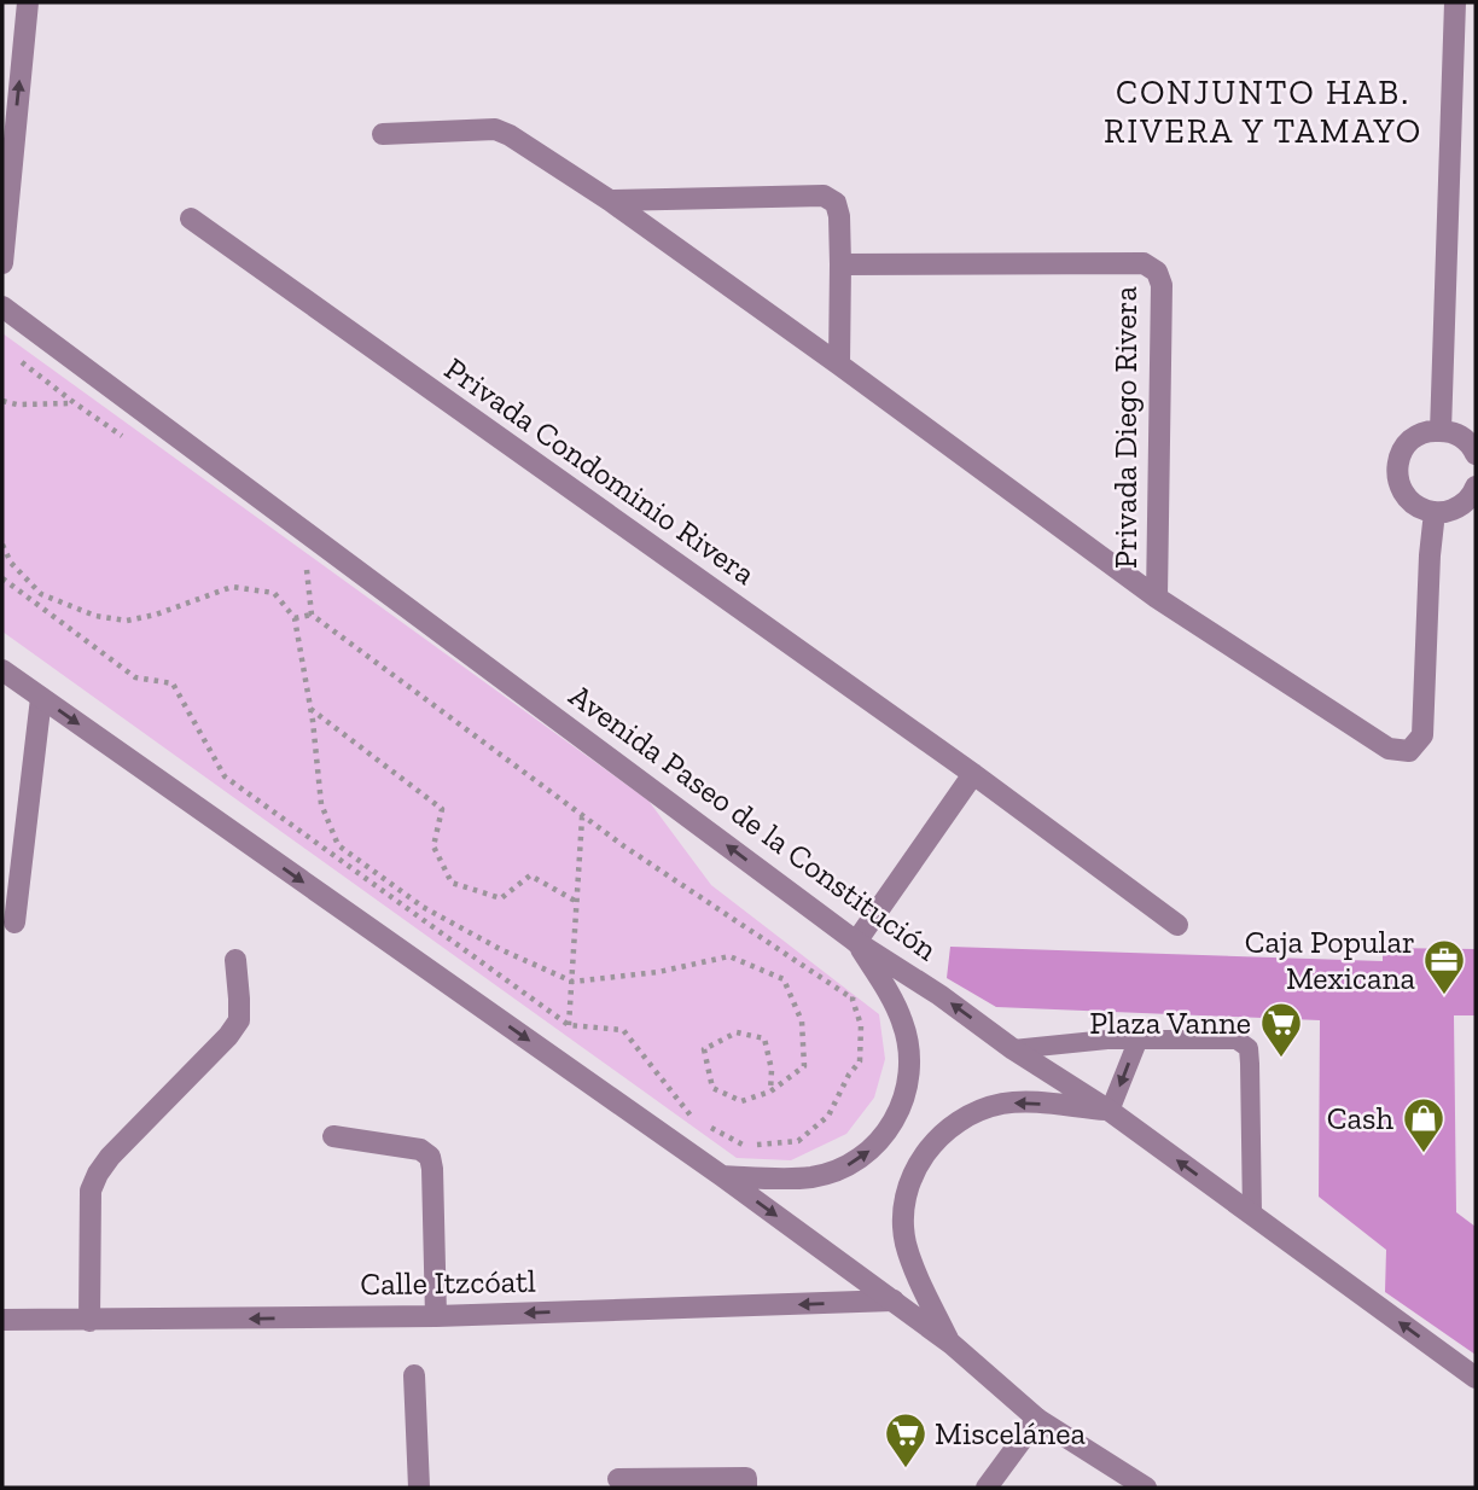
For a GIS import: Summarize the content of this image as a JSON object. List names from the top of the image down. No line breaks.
{"streets":{"street":["Privada Diego Rivera","Privada Condominio Rivera","Avenida Paseo de la Constitución","Calle Itzcóatl"]},"one_way":["Avenida Paseo de la Constitución","Calle Itzcóatl"],"districts":["CONJUNTO HAB. RIVERA Y TAMAYO"],"places":{"office":["Caja Popular Mexicana"],"supermarket":["Plaza Vanne","Miscelánea"],"shop":["Cash"]}}
